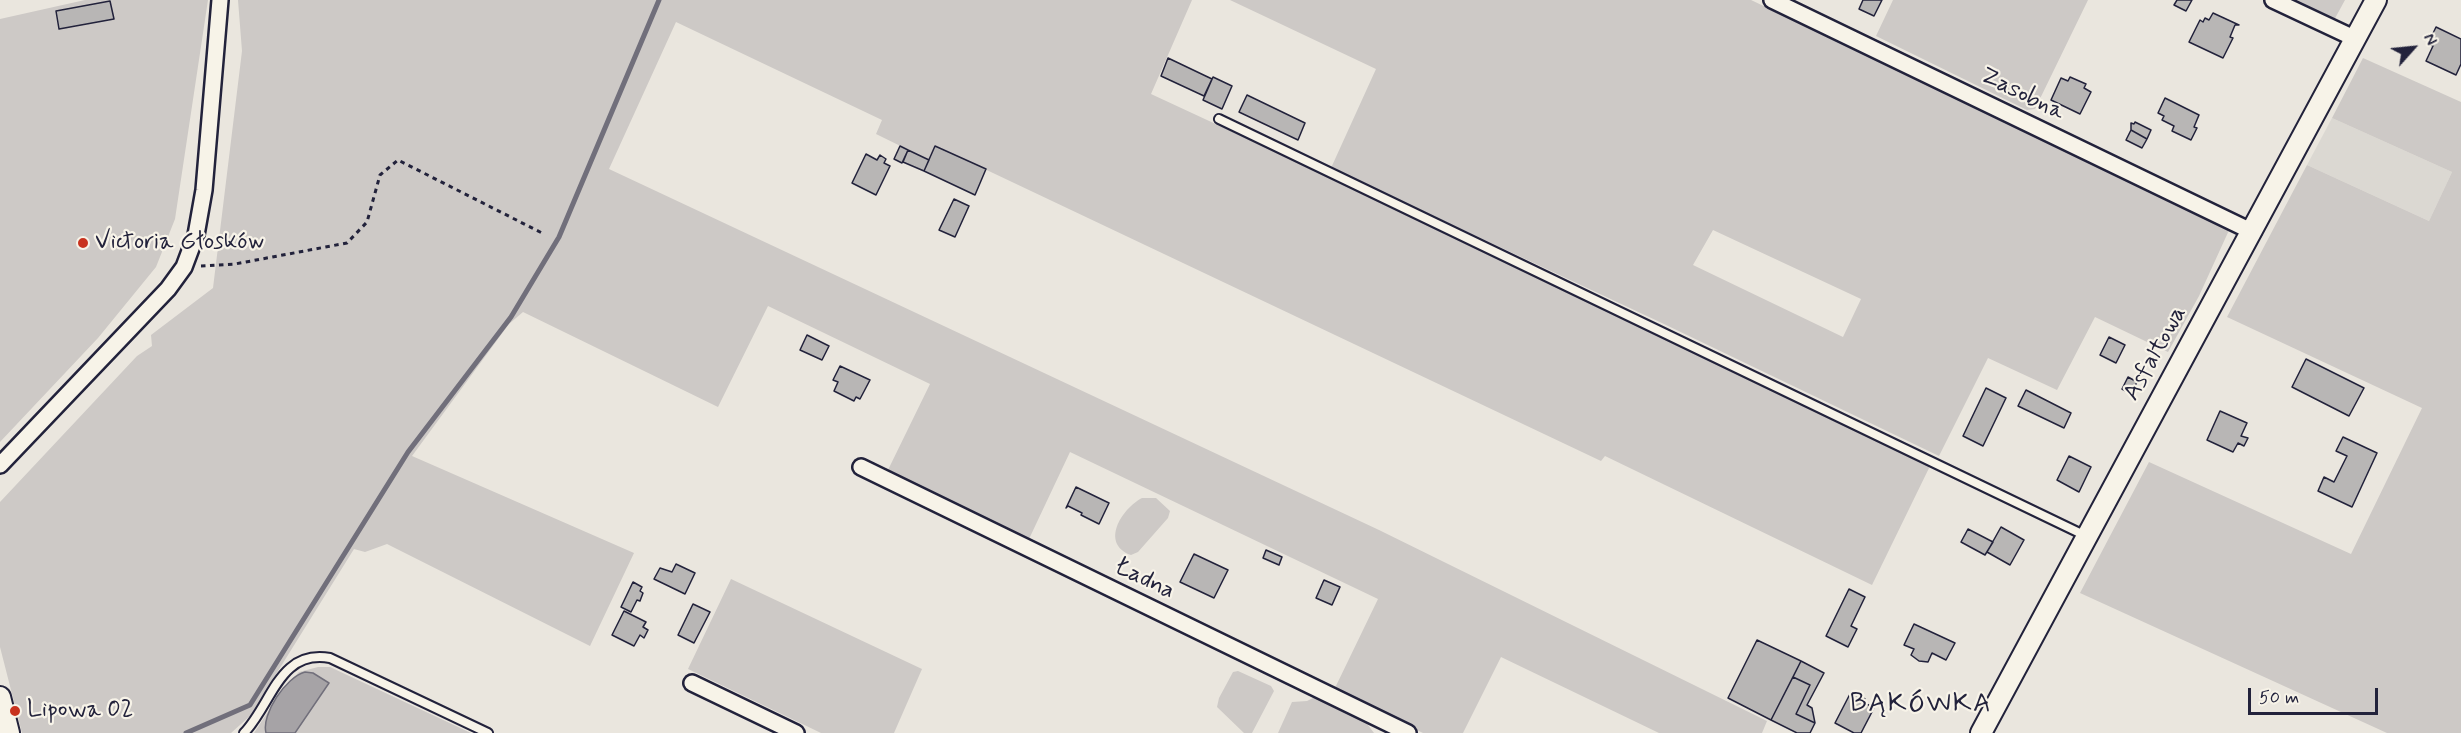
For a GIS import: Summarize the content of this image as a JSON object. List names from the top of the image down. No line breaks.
{"streets":{"street":["Zasobna","Asfaltowa","Ładna"]},"crossings":[["Zasobna","Asfaltowa"]],"districts":["BĄKÓWKA"],"places":["Victoria Głosków","Lipowa 02"],"scale_bar":"50 m","north":"top right"}
